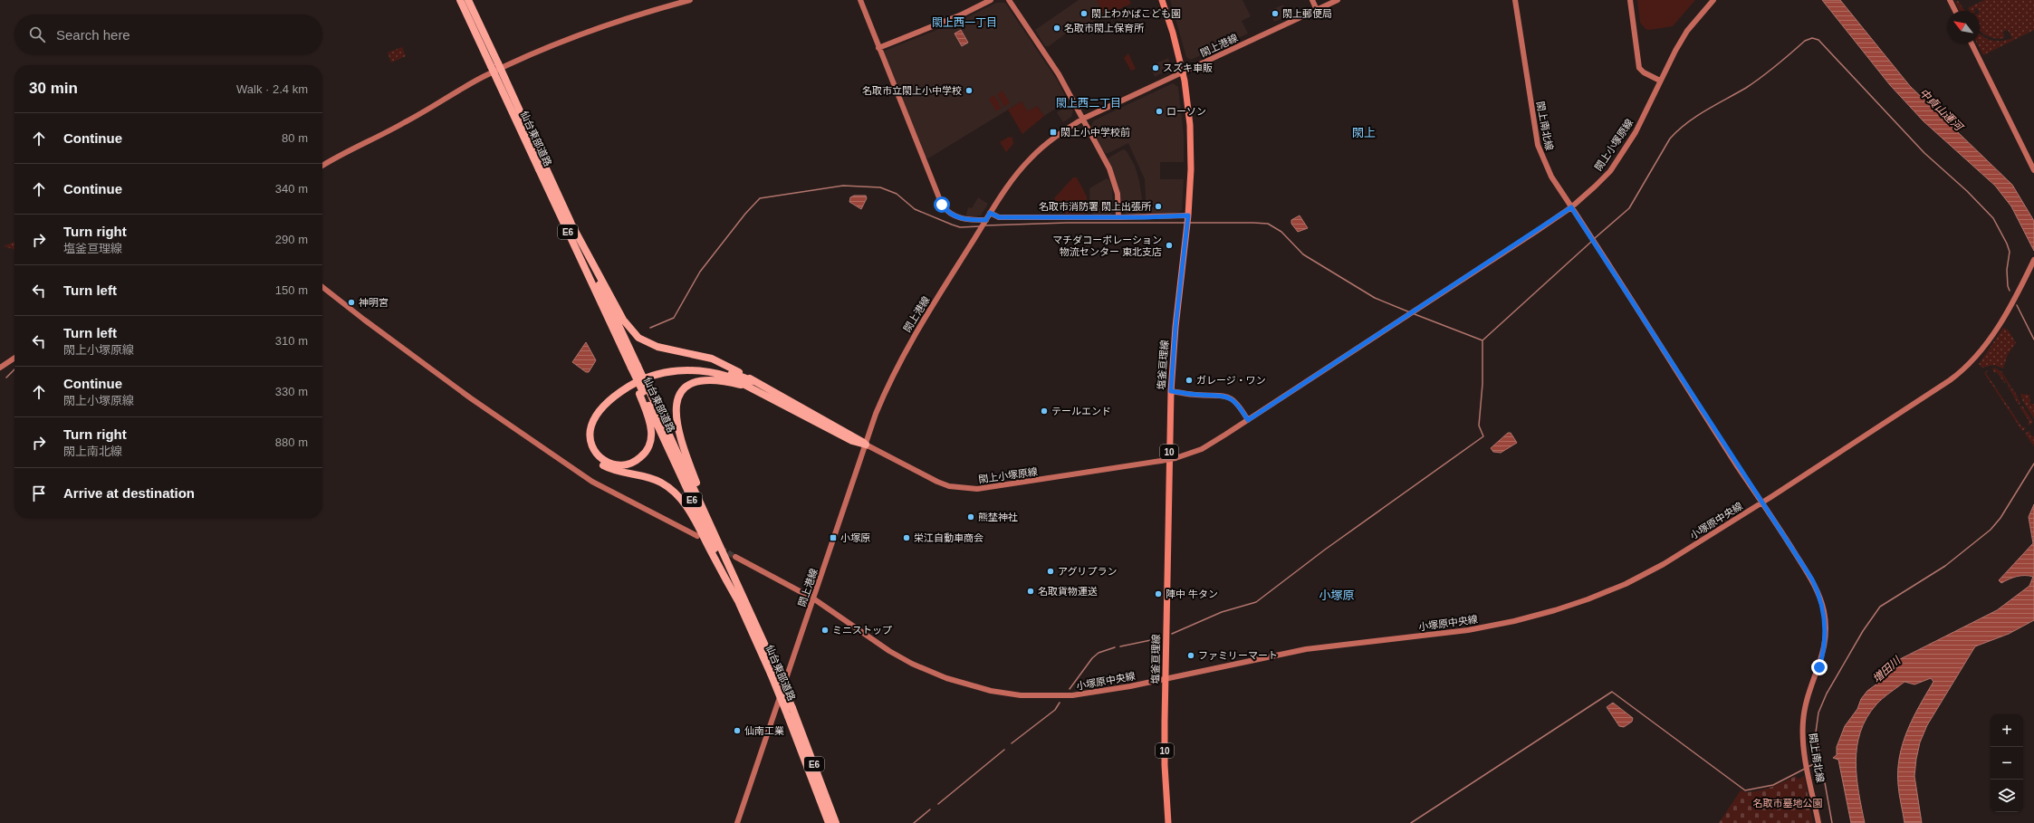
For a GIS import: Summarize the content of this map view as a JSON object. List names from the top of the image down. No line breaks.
{"streets":{"highway":["仙台東部道路","E6"],"main road":["塩釜亘理線","10"],"street":["閖上港線","閖上南北線","閖上小塚原線","小塚原中央線"]},"crossings":[["閖上港線","閖上小塚原線"],["閖上港線","塩釜亘理線"],["閖上港線","小塚原中央線"],["閖上南北線","閖上小塚原線"],["閖上南北線","小塚原中央線"],["塩釜亘理線","小塚原中央線"]],"districts":["閖上西一丁目","閖上西二丁目","閖上","小塚原"],"water":["中貞山運河","増田川"],"parks":["名取市墓地公園"],"places":{"other":["閖上わかばこども園","閖上郵便局","名取市閖上保育所","スズキ車販","名取市立閖上小中学校","ローソン","名取市消防署 閖上出張所","マチダコーポレーション 物流センター 東北支店","神明宮","ガレージ・ワン","テールエンド","熊埜神社","栄江自動車商会","アグリプラン","名取貨物運送","陣中 牛タン","ミニストップ","ファミリーマート","仙南工業"],"transit":["閖上小中学校前","小塚原"]},"north":"top left","page":{"search":"Search here","heading":["30 min","Walk · 2.4 km"],"list":[["Continue","80 m"],["Continue","340 m"],["Turn right","塩釜亘理線","290 m"],["Turn left","150 m"],["Turn left","閖上小塚原線","310 m"],["Continue","閖上小塚原線","330 m"],["Turn right","閖上南北線","880 m"],"Arrive at destination"],"map_buttons":["+","−"]}}
